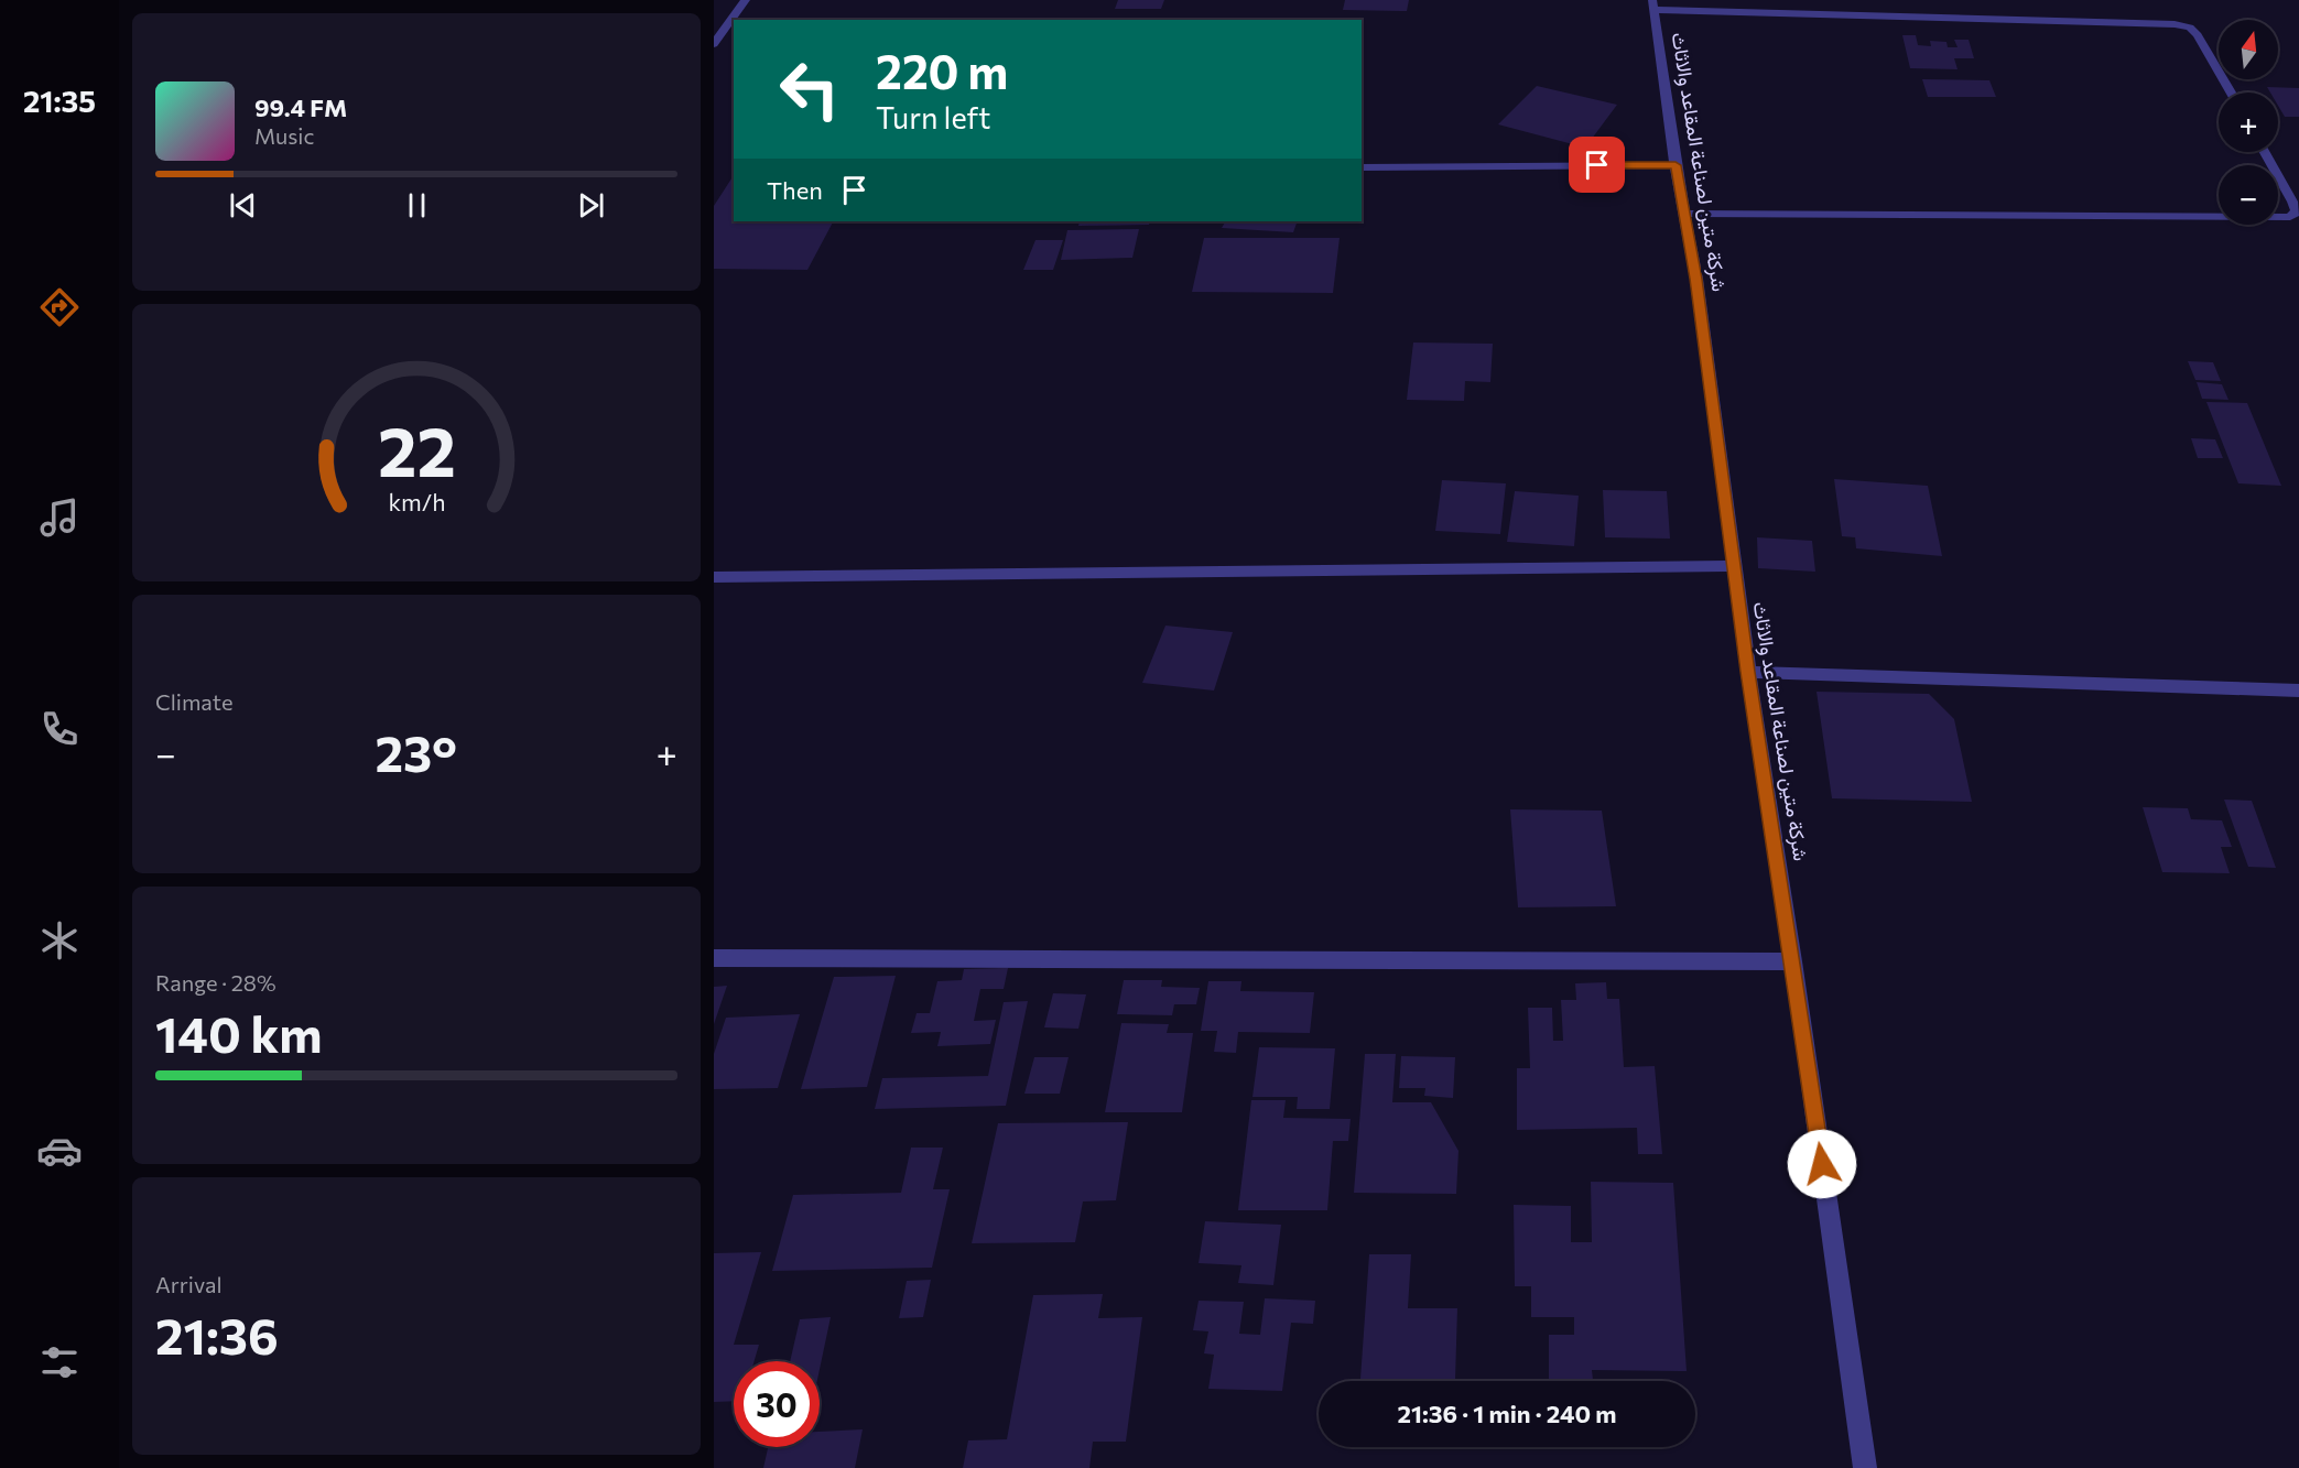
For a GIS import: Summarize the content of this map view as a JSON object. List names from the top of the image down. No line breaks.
{"streets":{"street":["شركة متين لصناعة المقاعد والاثاث"]},"north":"top","page":{"tabs":"21:35","map_buttons":["+","−"],"turn":["220 m","Turn left"],"song":["99.4 FM","Music"],"then":"Then","tile":["Climate",["Range · 28%","140 km"],["Arrival","21:36"]],"heat":["−","23°","+"],"limit":"30","trip":"21:36 · 1 min · 240 m","gauge":["22","km/h"]}}
